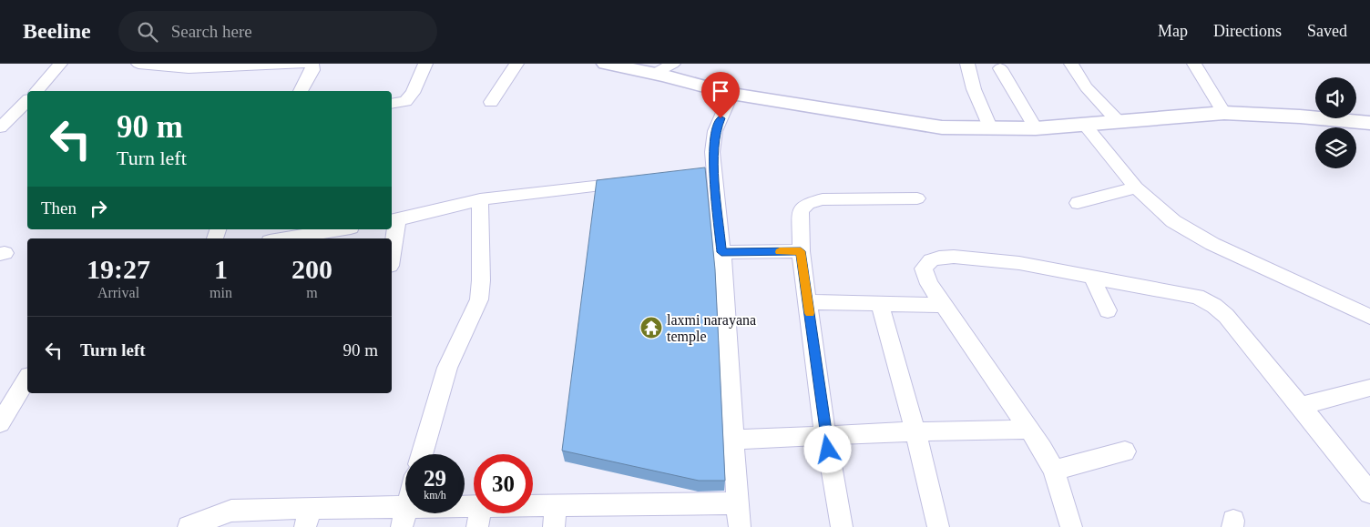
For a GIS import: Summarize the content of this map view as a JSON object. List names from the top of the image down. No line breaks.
{"places":{"temple":["laxmi narayana temple"]},"page":{"header":"Beeline","search":"Search here","nav":["Map","Directions","Saved"],"turn":["90 m","Turn left"],"then":"Then","eta":["19:27","Arrival","1","min","200","m"],"list":[{"name":"Turn left","value":"90 m"}],"speed":"29 km/h","limit":"30"}}
